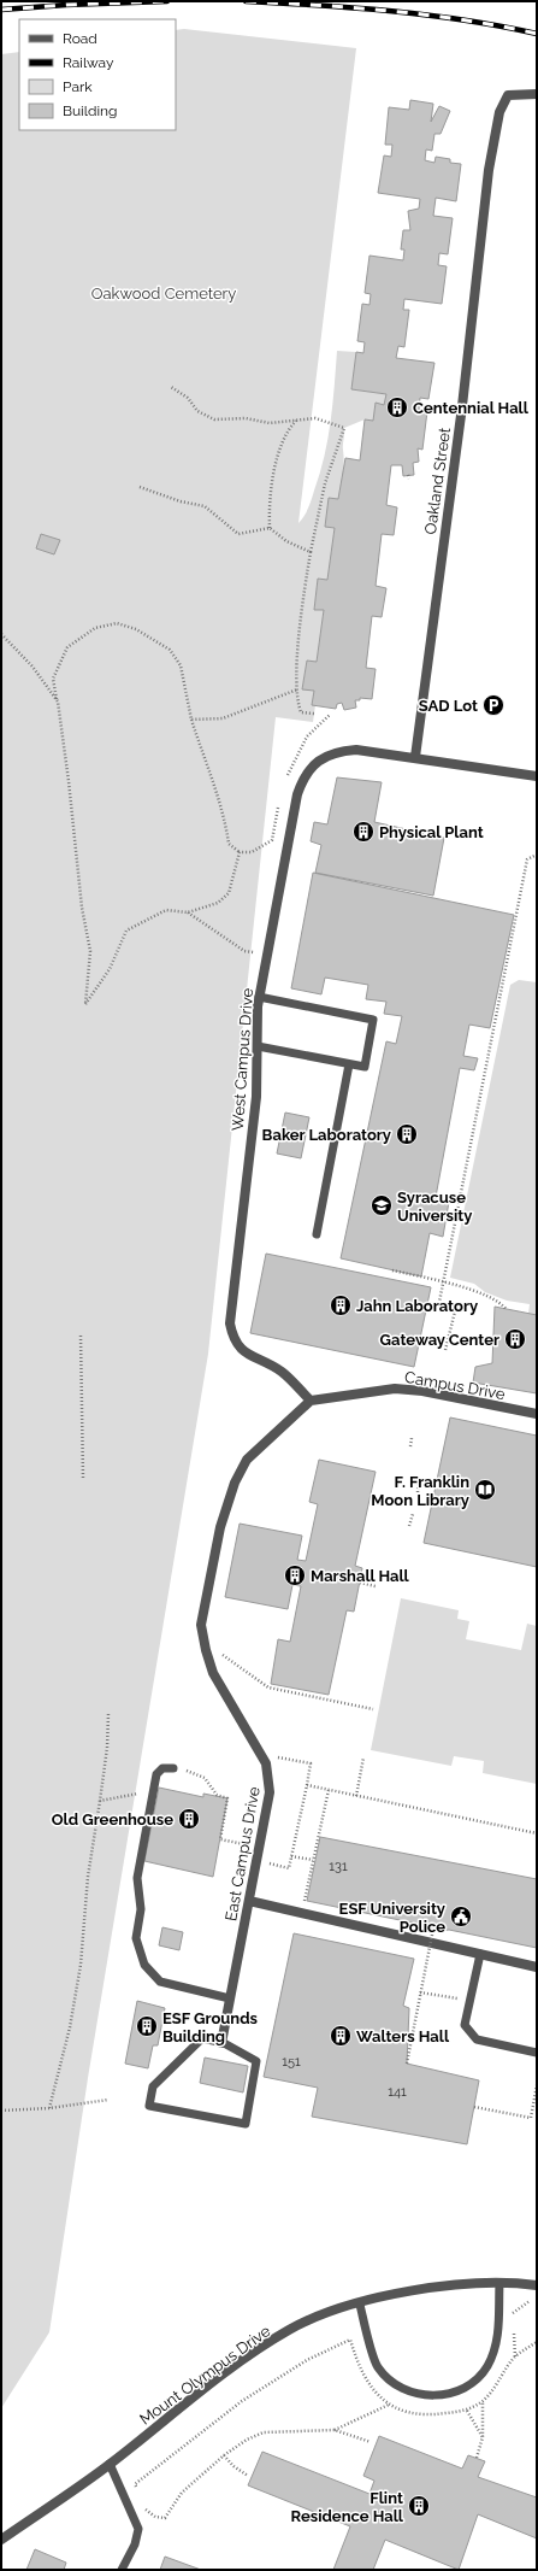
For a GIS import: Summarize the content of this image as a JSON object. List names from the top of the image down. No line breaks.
{"streets":{"street":["Oakland Street","West Campus Drive","Campus Drive","East Campus Drive","Mount Olympus Drive"]},"crossings":[["Oakland Street","West Campus Drive"],["West Campus Drive","Campus Drive"],["West Campus Drive","East Campus Drive"],["Campus Drive","East Campus Drive"]],"parks":["Oakwood Cemetery"],"places":{"building":["Centennial Hall","Physical Plant","Baker Laboratory","Jahn Laboratory","Gateway Center","Marshall Hall","Old Greenhouse","ESF Grounds Building","Walters Hall","Flint Residence Hall"],"parking":["SAD Lot"],"school or university":["Syracuse University"],"library":["F. Franklin Moon Library"],"public building":["ESF University Police"]},"house_numbers":["131","151","141"],"legend":["Road","Railway","Park","Building"]}
